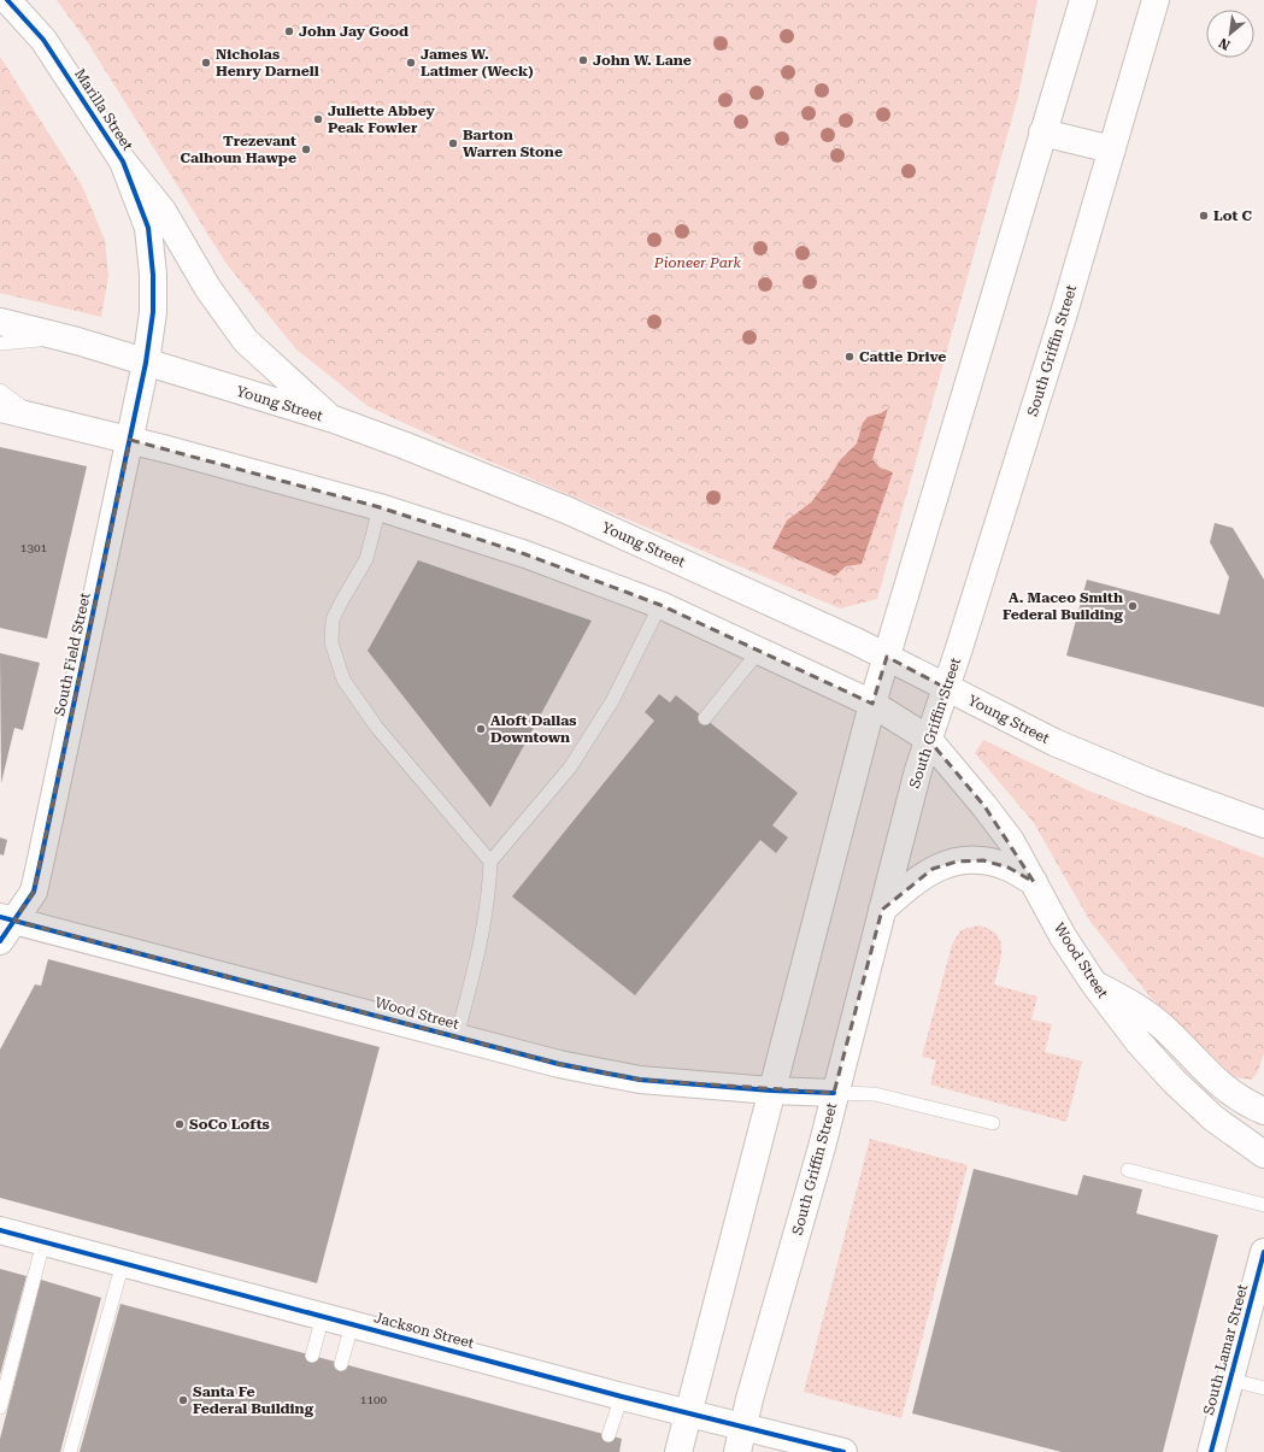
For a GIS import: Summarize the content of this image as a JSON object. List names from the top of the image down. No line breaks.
{"streets":{"main road":["Marilla Street","South Griffin Street","Young Street","South Field Street","Wood Street","Jackson Street","South Lamar Street"]},"crossings":[["Marilla Street","Young Street"],["Marilla Street","South Field Street"],["South Griffin Street","Young Street"],["South Griffin Street","Wood Street"],["South Griffin Street","Jackson Street"],["Young Street","South Field Street"],["South Field Street","Wood Street"]],"parks":["Pioneer Park"],"places":["John Jay Good","John W. Lane","Nicholas Henry Darnell","James W. Latimer (Weck)","Juliette Abbey Peak Fowler","Barton Warren Stone","Trezevant Calhoun Hawpe","Lot C","Cattle Drive","A. Maceo Smith Federal Building","Aloft Dallas Downtown","SoCo Lofts","Santa Fe Federal Building"],"house_numbers":["1301","1100"],"north":"bottom left"}
